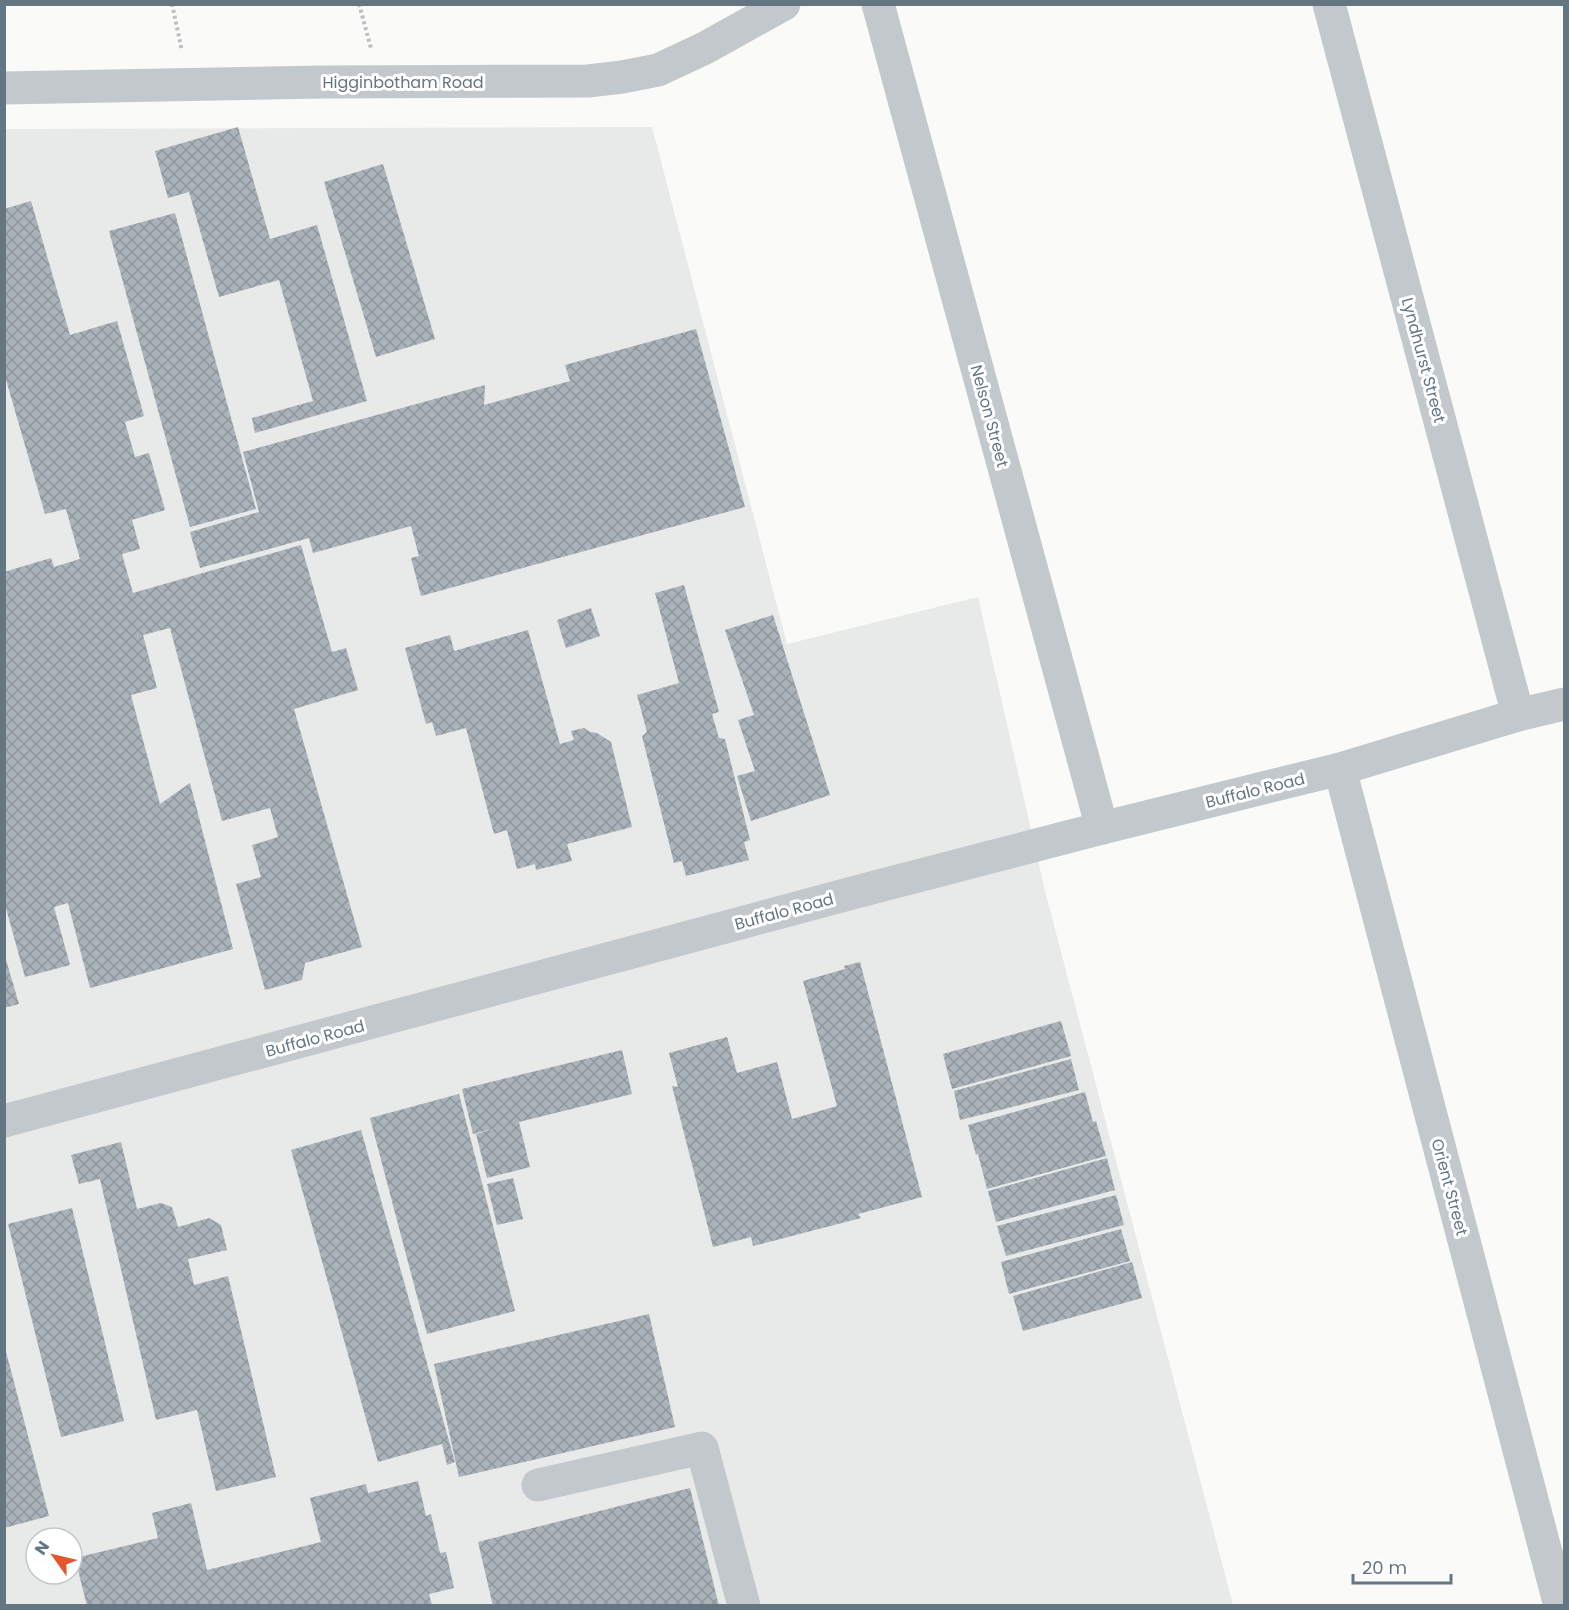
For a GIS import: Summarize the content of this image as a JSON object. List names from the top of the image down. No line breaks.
{"streets":{"street":["Higginbotham Road","Lyndhurst Street","Nelson Street","Buffalo Road","Orient Street"]},"crossings":[["Lyndhurst Street","Buffalo Road"],["Nelson Street","Buffalo Road"],["Buffalo Road","Orient Street"]],"scale_bar":"20 m","north":"top left"}
